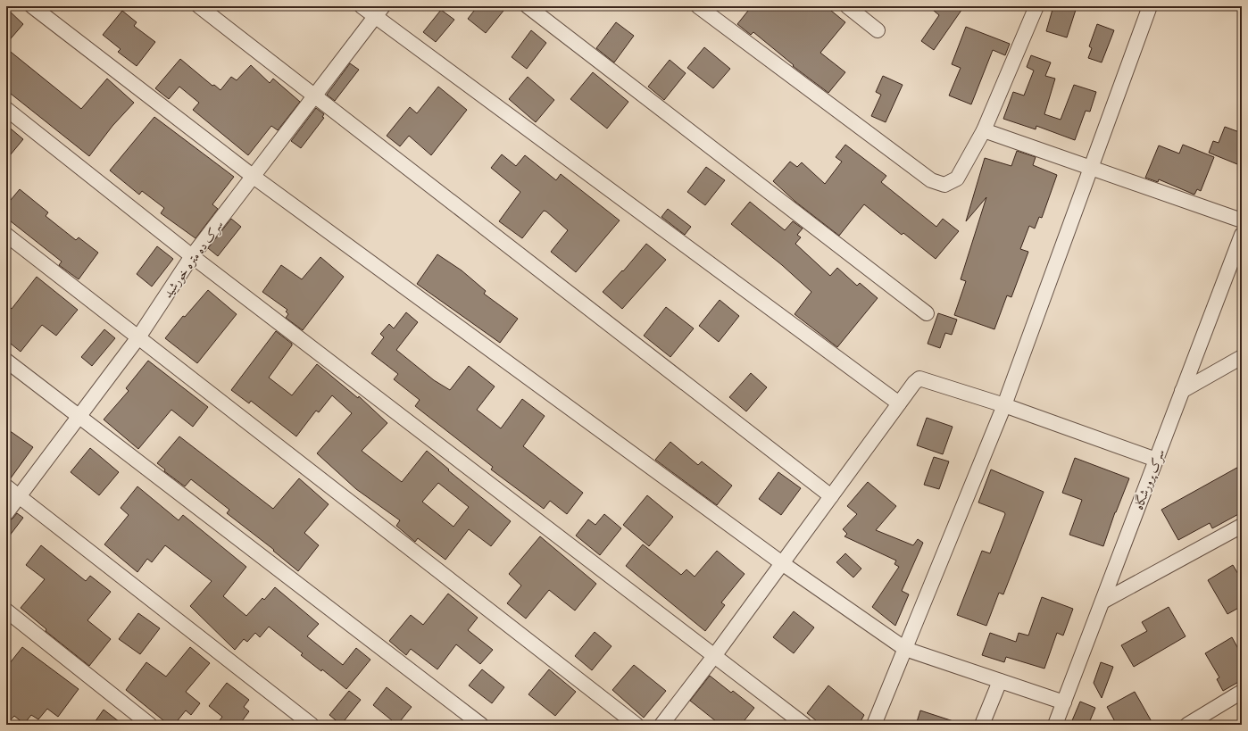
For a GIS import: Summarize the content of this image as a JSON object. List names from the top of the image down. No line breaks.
{"streets":{"street":["سرک ده متره خورشید","سرک پرورشگاه"]}}
